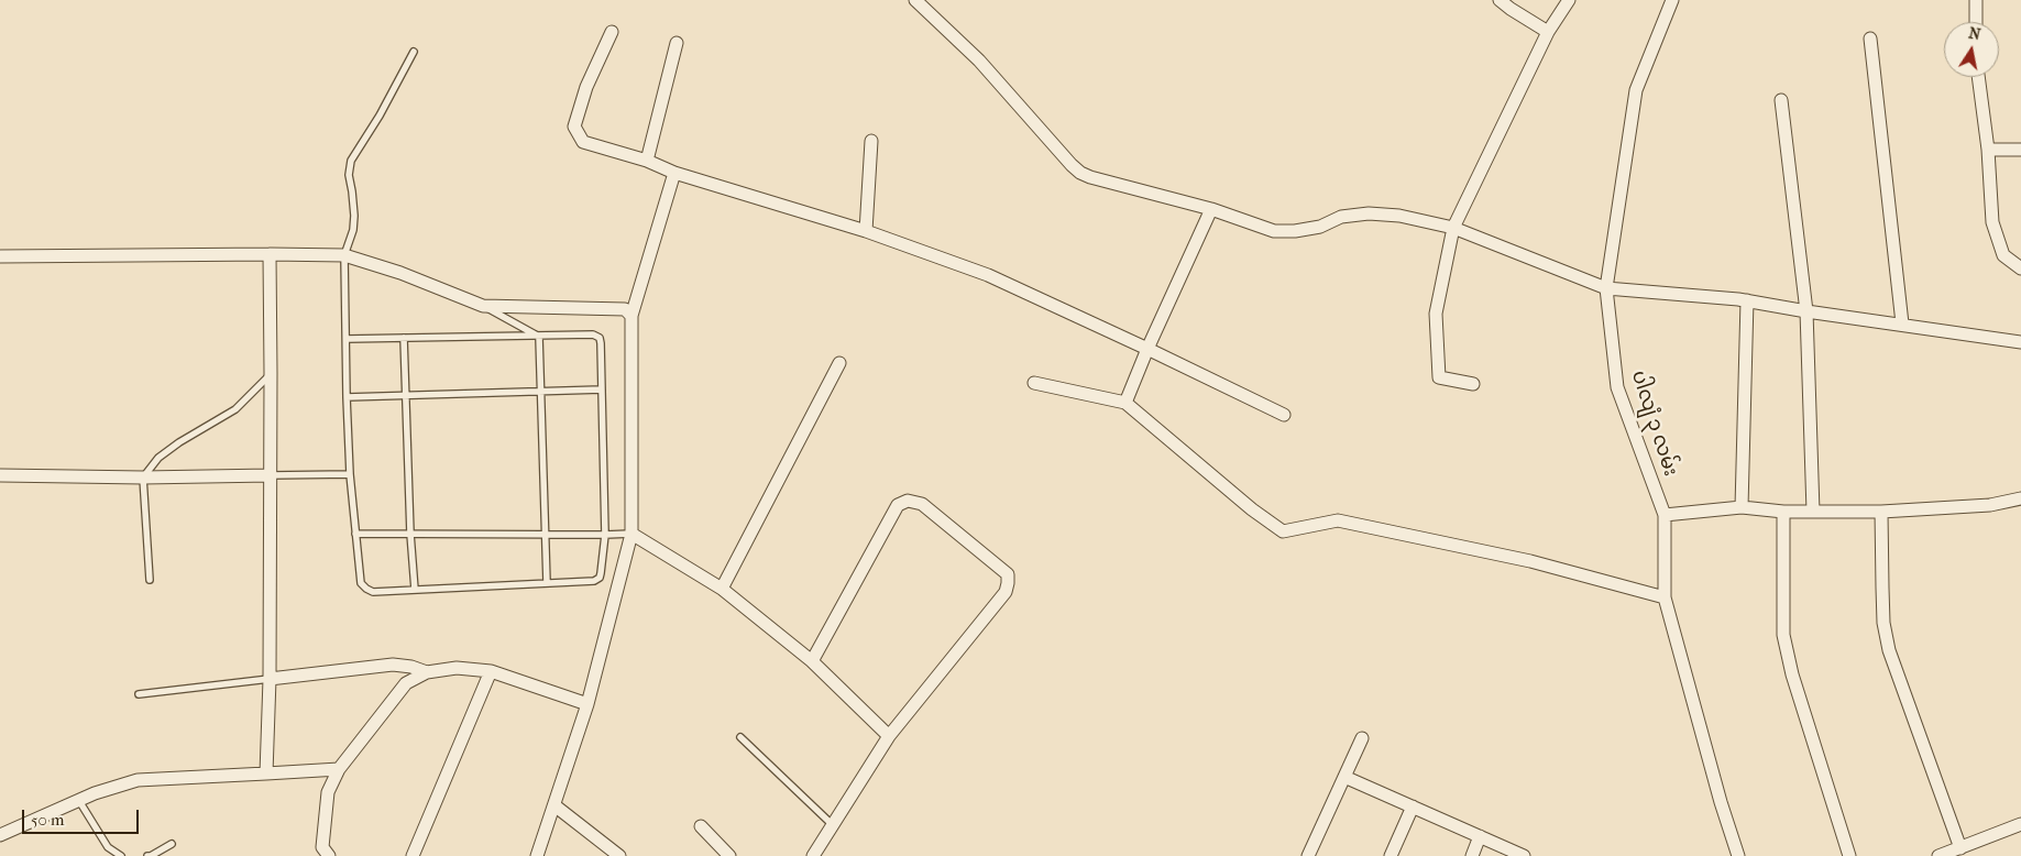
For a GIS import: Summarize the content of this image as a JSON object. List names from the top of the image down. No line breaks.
{"streets":{"street":["ပါလျံ ၃ လမ်း"]},"scale_bar":"50 m","north":"top"}
